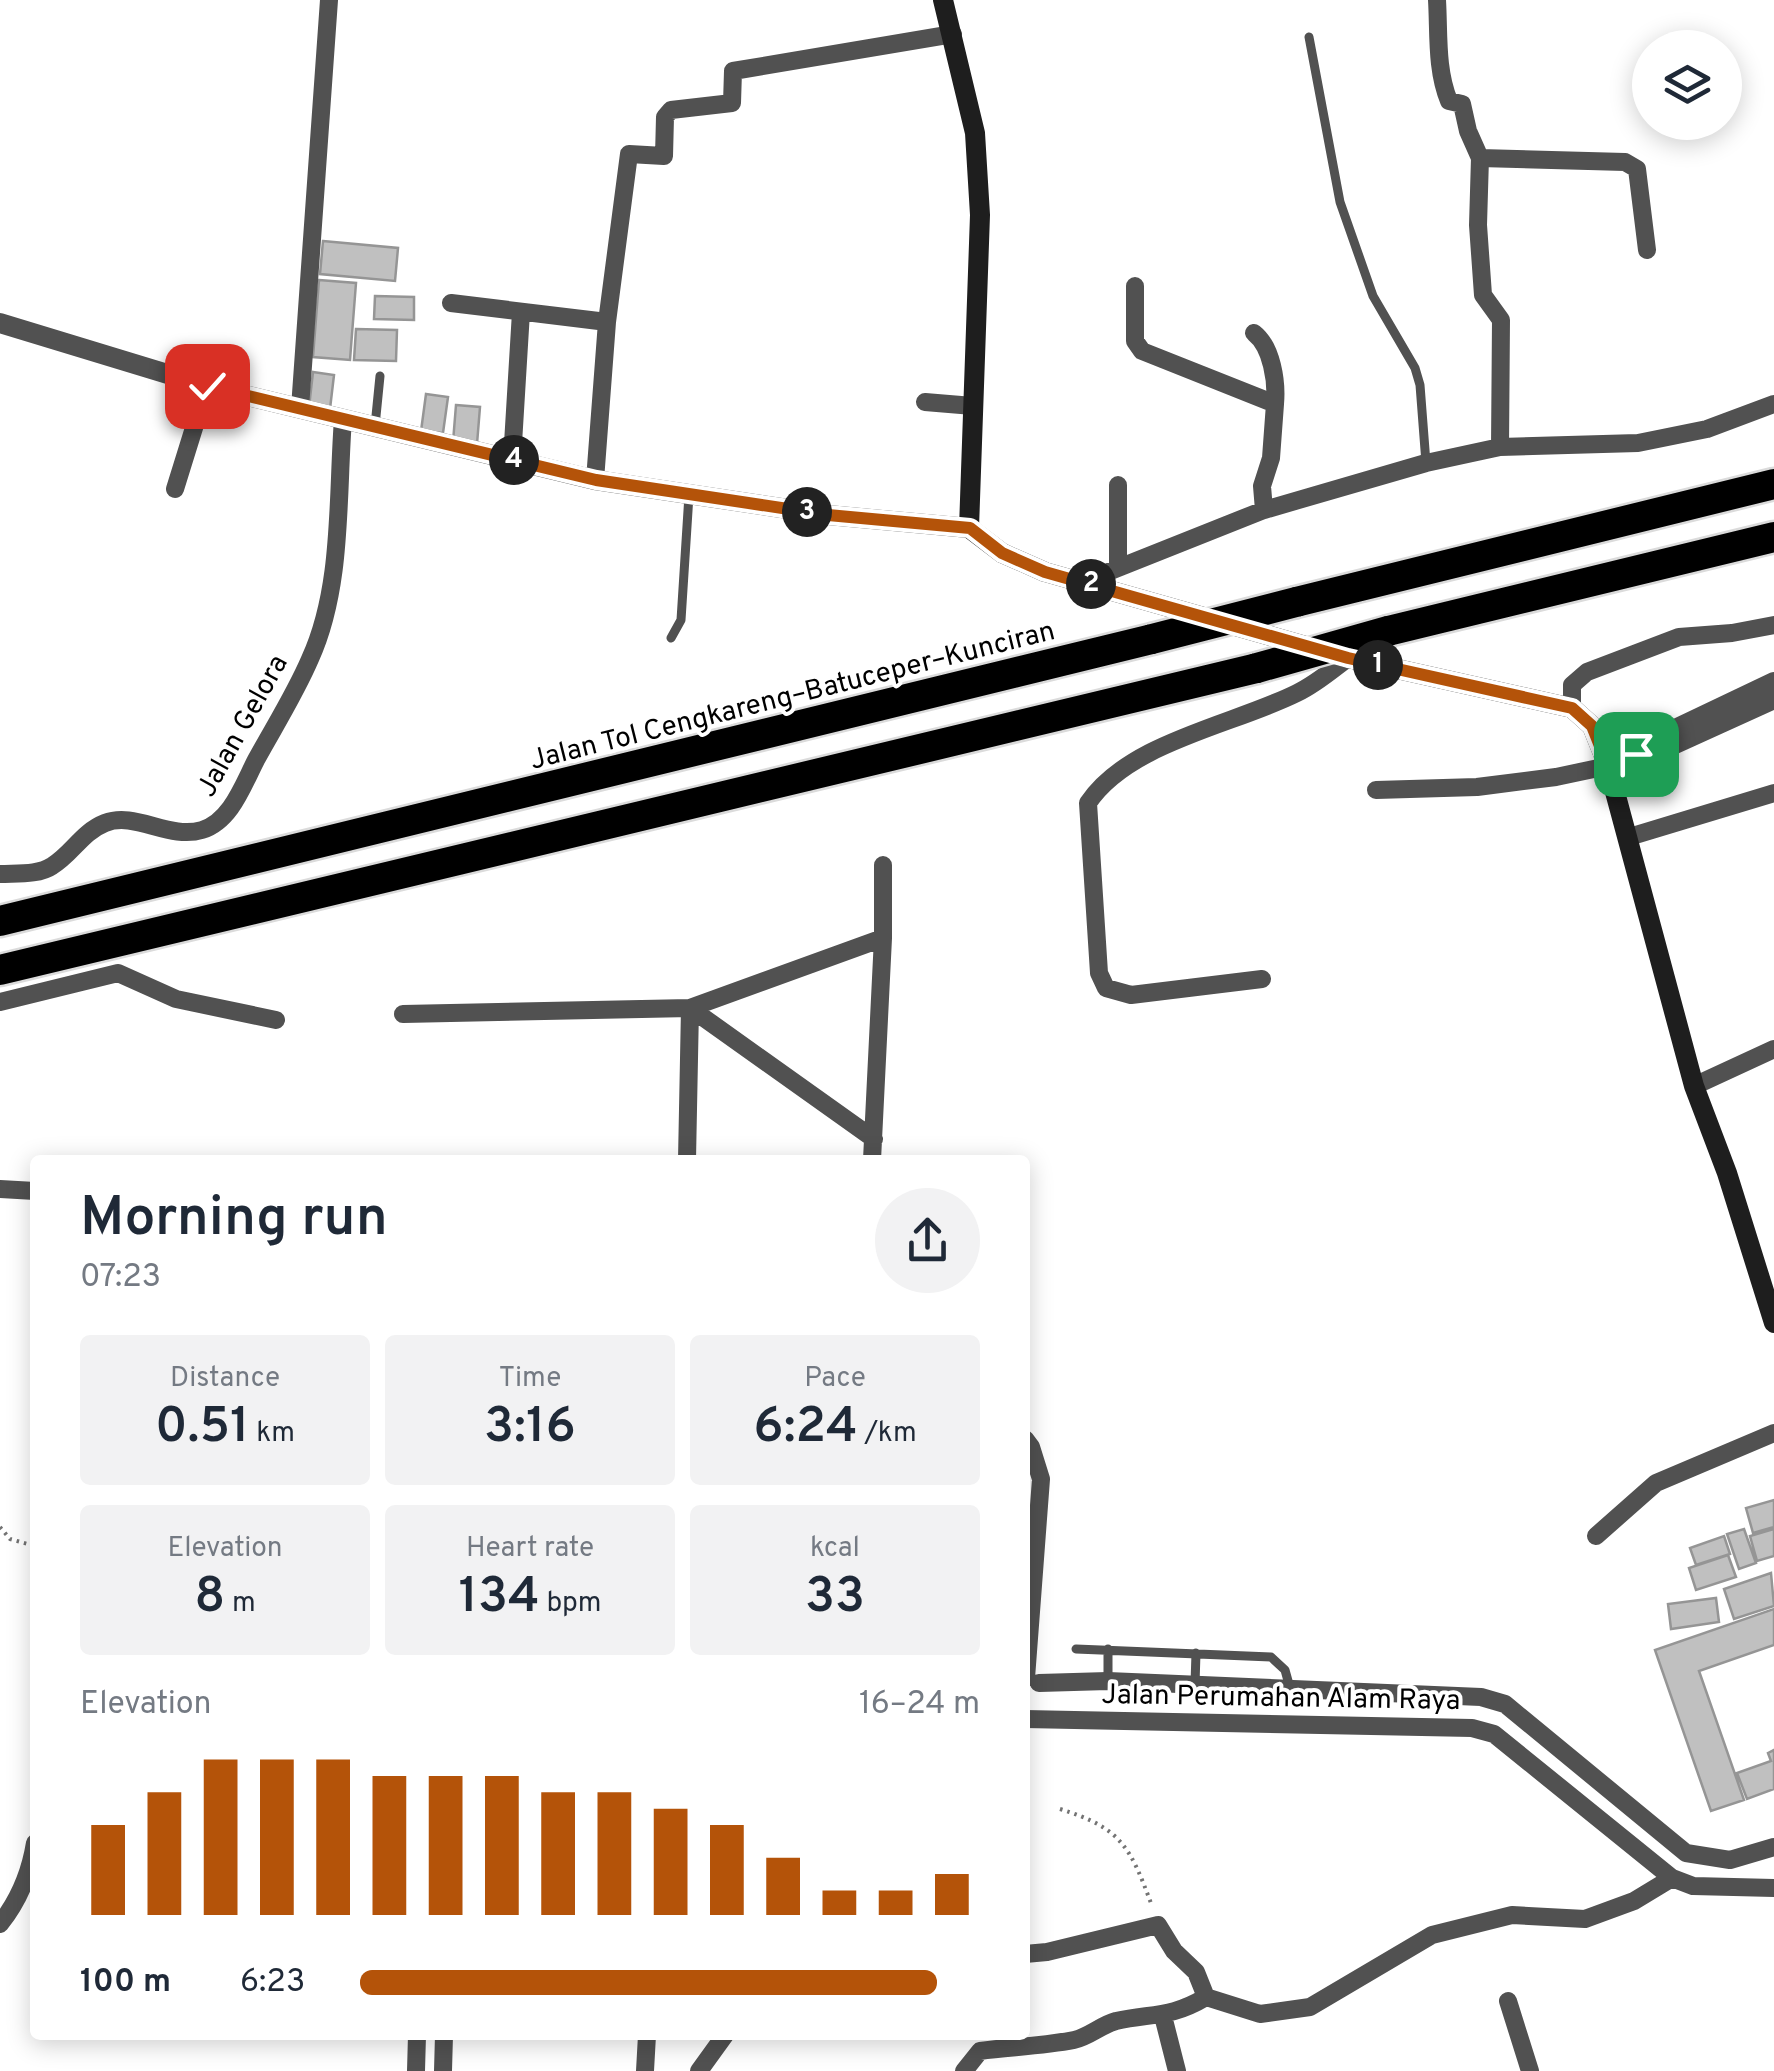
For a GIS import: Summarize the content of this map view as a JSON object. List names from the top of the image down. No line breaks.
{"streets":{"highway":["Jalan Tol Cengkareng–Batuceper–Kunciran"],"street":["Jalan Gelora","Jalan Perumahan Alam Raya"]},"page":{"pins":["4","3","2","1"],"heading":["Morning run","07:23"],"stats":[["Distance","0.51 km"],["Time","3:16"],["Pace","6:24 /km"],["Elevation","8 m"],["Heart rate","134 bpm"],["kcal","33"]],"chart":["Elevation","16–24 m"],"list":[{"name":"100 m","note":"6:23"}]}}
